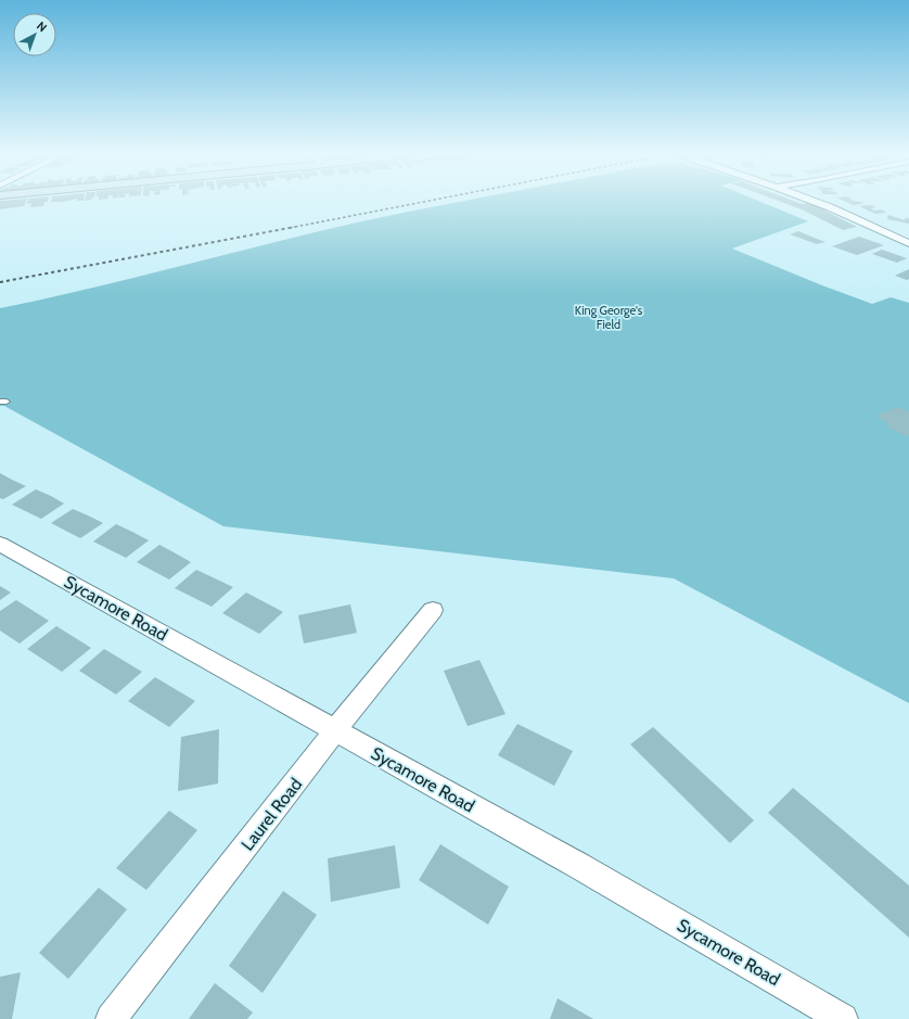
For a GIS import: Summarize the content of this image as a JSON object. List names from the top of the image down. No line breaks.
{"streets":{"street":["Sycamore Road","Laurel Road"]},"crossings":[["Sycamore Road","Laurel Road"]],"parks":["King George's Field"],"north":"top right"}
